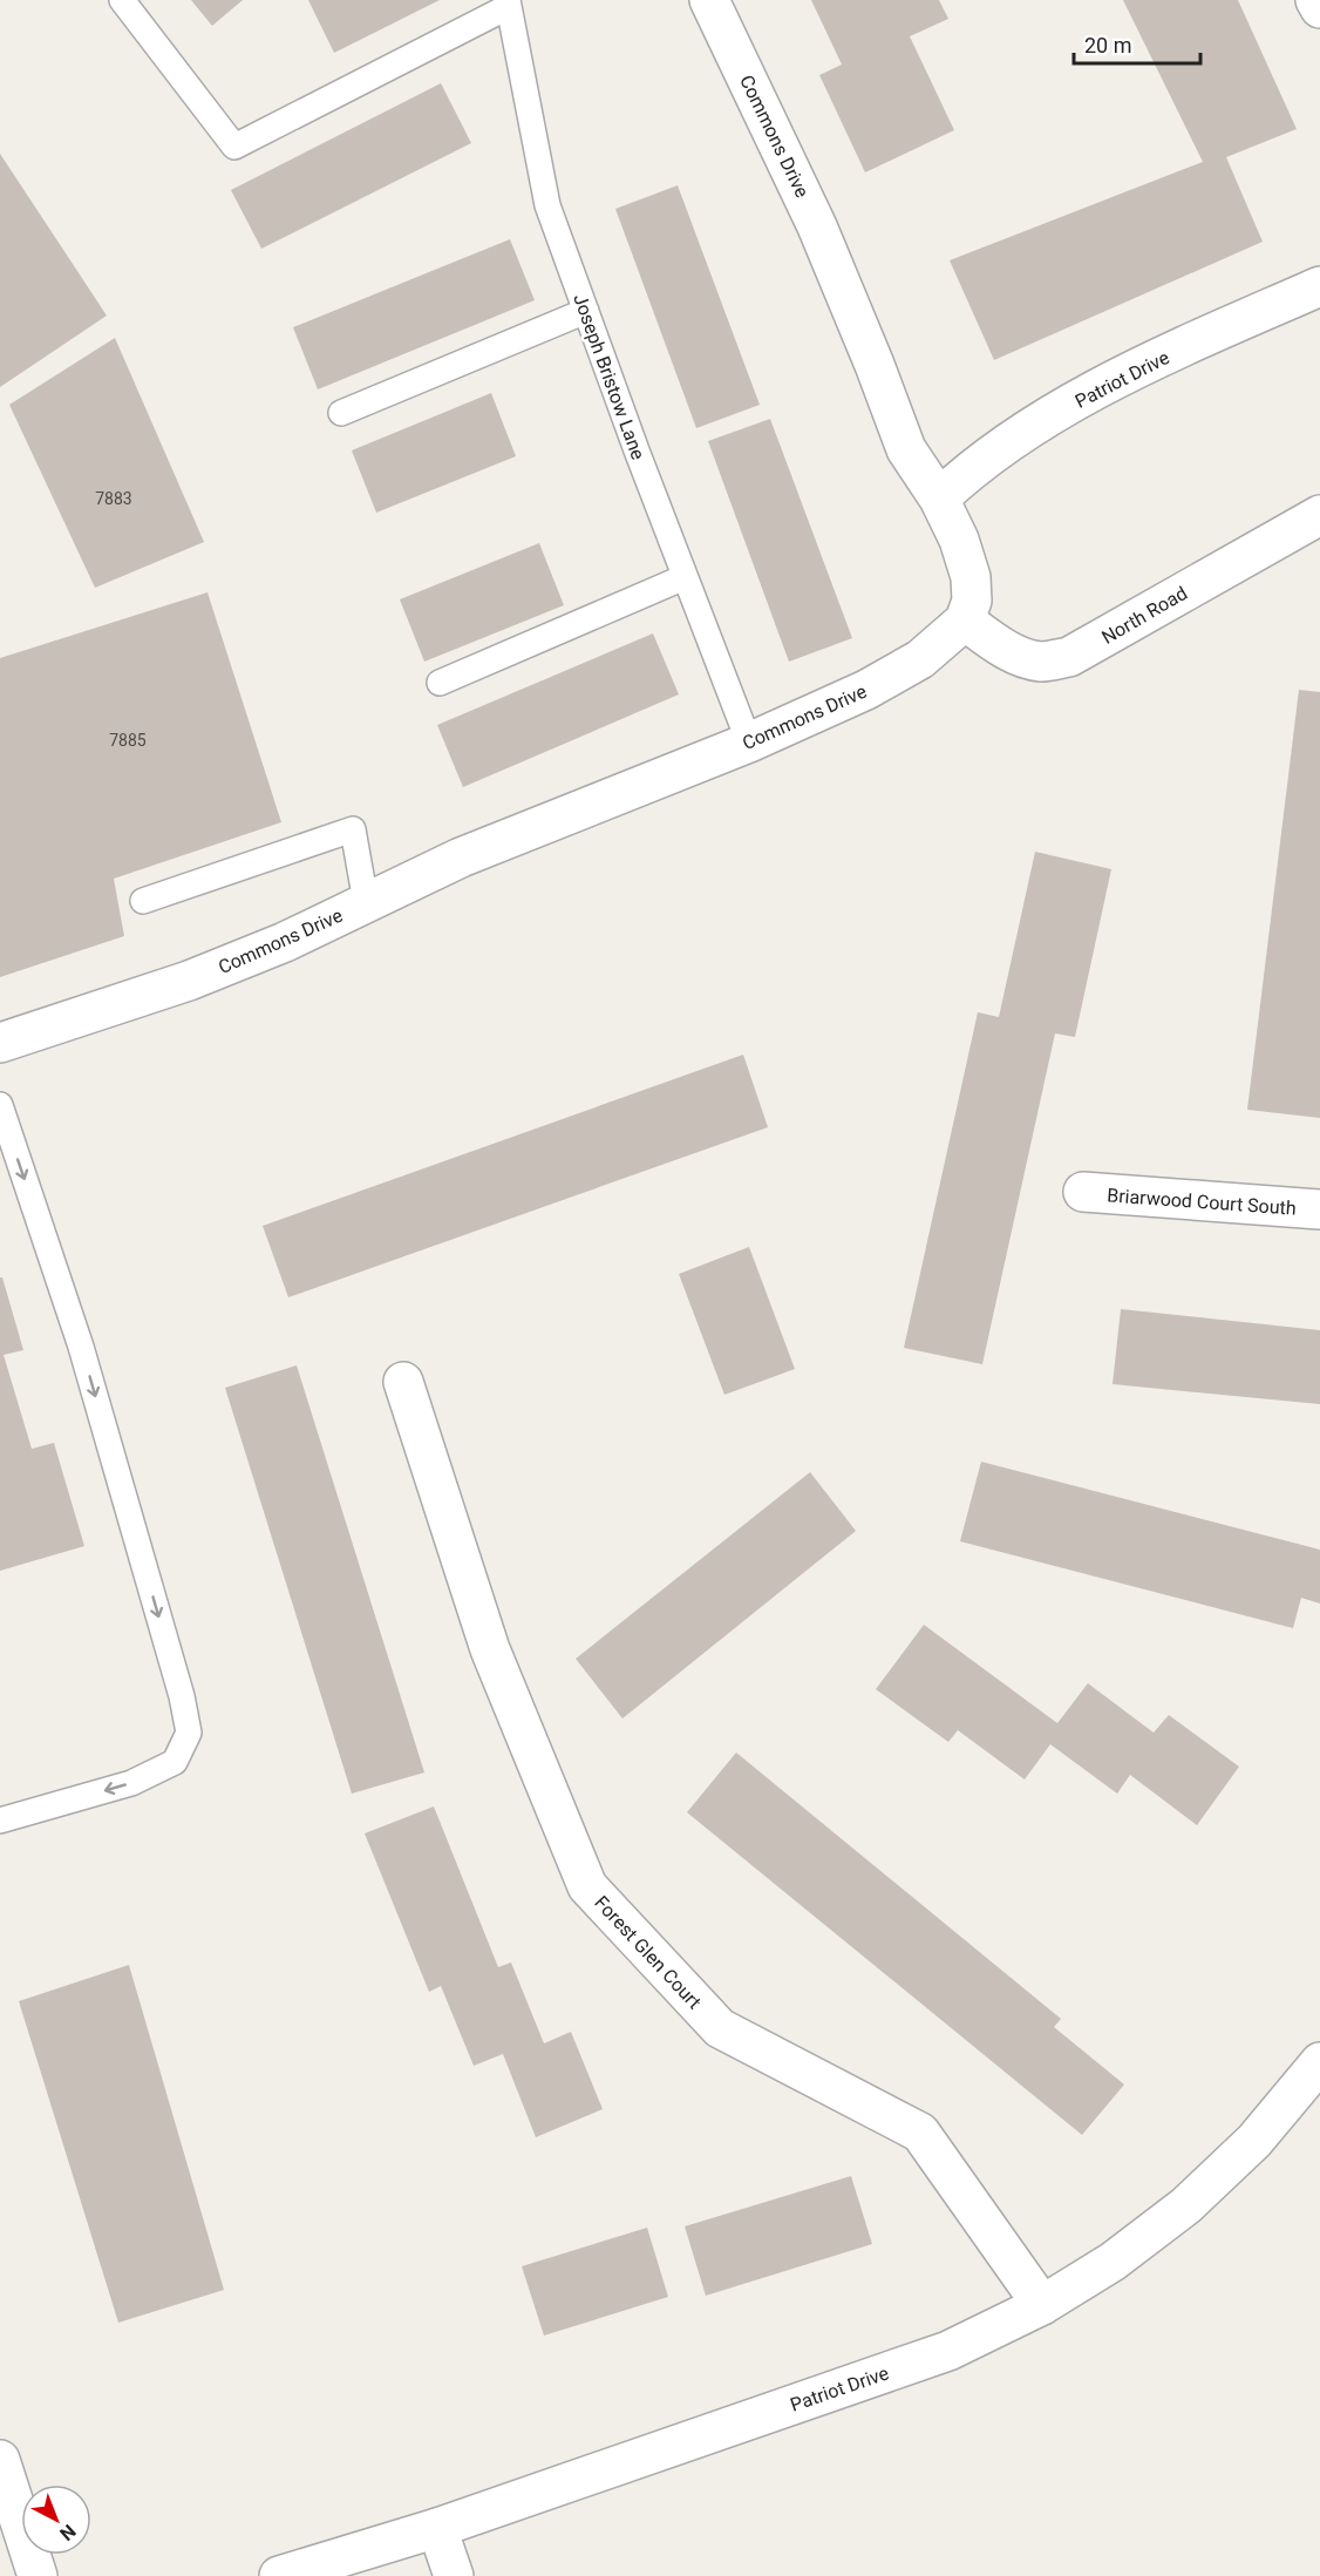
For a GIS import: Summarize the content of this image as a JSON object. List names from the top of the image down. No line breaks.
{"streets":{"street":["Commons Drive","Patriot Drive","North Road","Briarwood Court South","Forest Glen Court"],"lane":["Joseph Bristow Lane"]},"crossings":[["Commons Drive","Joseph Bristow Lane"],["Commons Drive","Patriot Drive"],["Commons Drive","North Road"],["Patriot Drive","Forest Glen Court"]],"house_numbers":["7883","7885"],"scale_bar":"20 m","north":"bottom right"}
